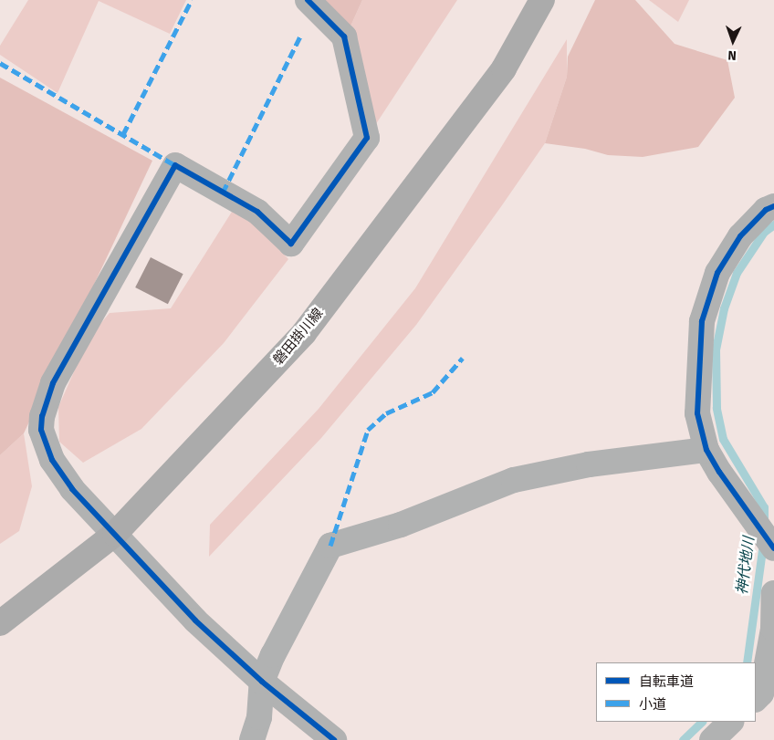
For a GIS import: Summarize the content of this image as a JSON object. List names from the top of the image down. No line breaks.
{"streets":{"main road":["磐田掛川線"]},"water":["神代地川"],"legend":["自転車道","小道"],"north":"bottom"}
